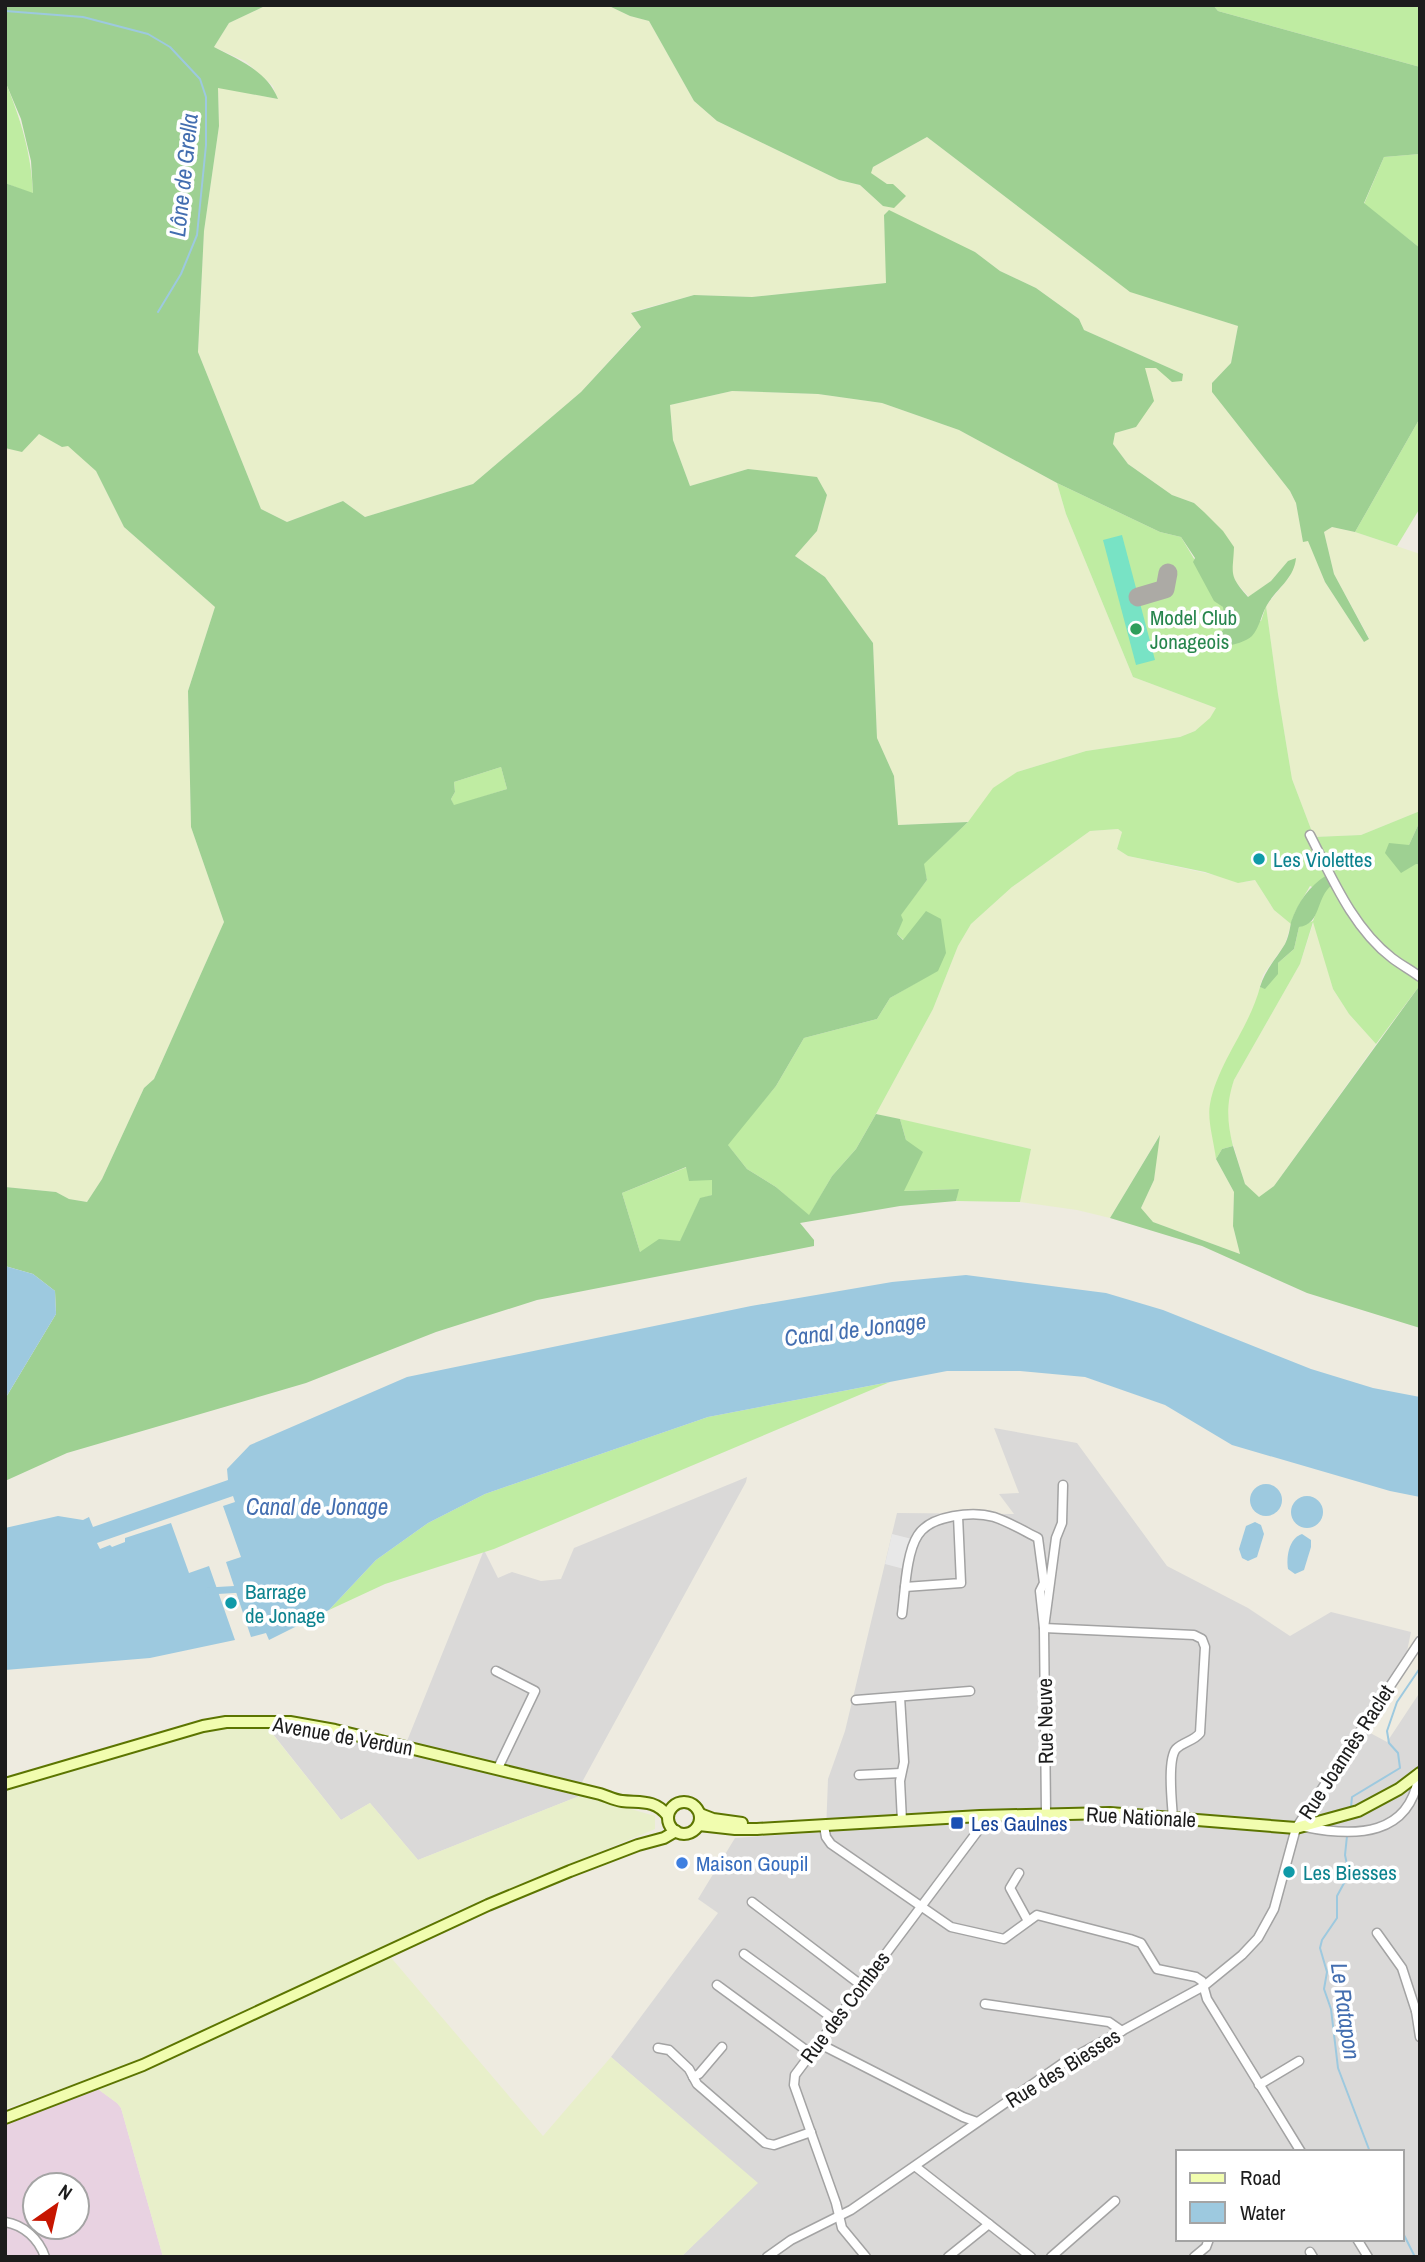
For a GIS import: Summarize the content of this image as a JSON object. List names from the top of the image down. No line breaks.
{"streets":{"main road":["Avenue de Verdun","Rue Nationale"],"street":["Rue Neuve","Rue Joannès Raclet","Rue des Combes","Rue des Biesses"]},"crossings":[["Rue Neuve","Rue Nationale"],["Avenue de Verdun","Rue Nationale"],["Rue Joannès Raclet","Rue Nationale"],["Rue Joannès Raclet","Rue des Biesses"],["Rue Nationale","Rue des Combes"],["Rue Nationale","Rue des Biesses"],["Rue des Combes","Rue des Biesses"]],"water":["Lône de Grella","Canal de Jonage","Le Ratapon"],"places":{"other":["Model Club Jonageois","Les Violettes","Barrage de Jonage","Maison Goupil","Les Biesses"],"transit":["Les Gaulnes"]},"legend":["Road","Water"],"north":"top right"}
